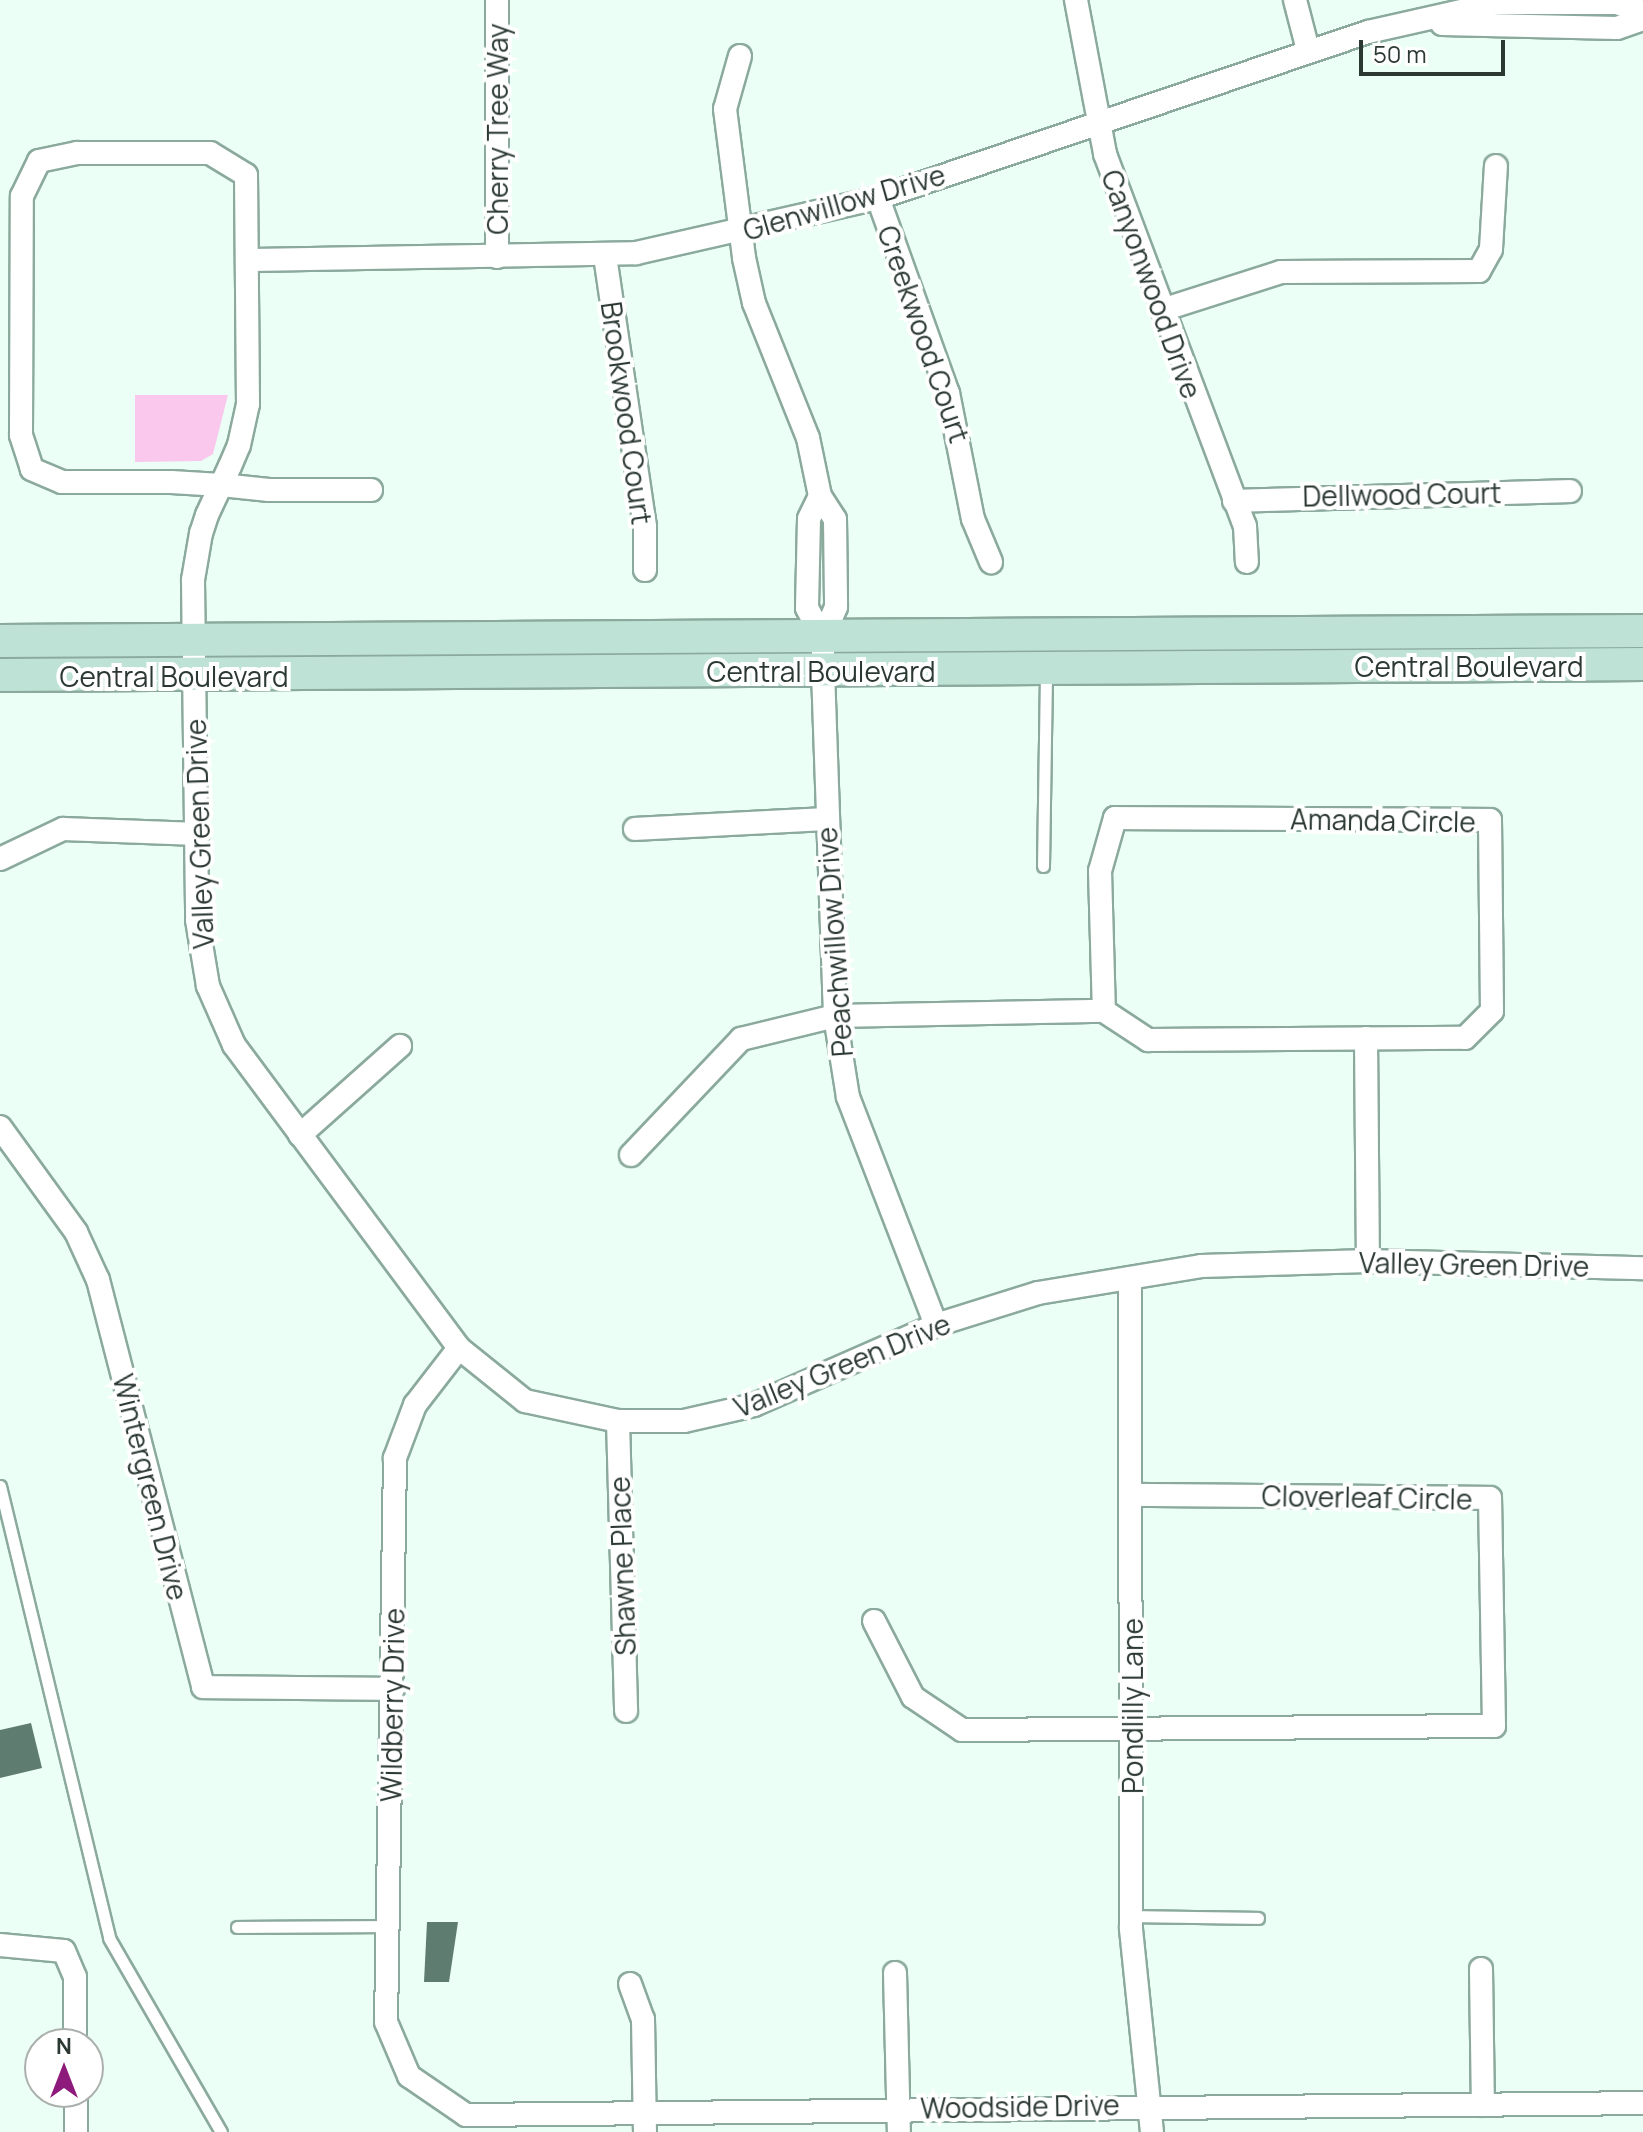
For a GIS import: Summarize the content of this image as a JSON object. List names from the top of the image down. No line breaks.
{"streets":{"street":["Cherry Tree Way","Glenwillow Drive","Canyonwood Drive","Creekwood Court","Brookwood Court","Dellwood Court","Central Boulevard","Amanda Circle","Valley Green Drive","Peachwillow Drive","Wintergreen Drive","Cloverleaf Circle","Shawne Place","Wildberry Drive","Pondlilly Lane","Woodside Drive"]},"crossings":[["Cherry Tree Way","Glenwillow Drive"],["Glenwillow Drive","Canyonwood Drive"],["Glenwillow Drive","Creekwood Court"],["Glenwillow Drive","Brookwood Court"],["Glenwillow Drive","Valley Green Drive"],["Glenwillow Drive","Peachwillow Drive"],["Canyonwood Drive","Dellwood Court"],["Central Boulevard","Valley Green Drive"],["Central Boulevard","Peachwillow Drive"],["Valley Green Drive","Peachwillow Drive"],["Valley Green Drive","Shawne Place"],["Valley Green Drive","Wildberry Drive"],["Valley Green Drive","Pondlilly Lane"],["Wintergreen Drive","Wildberry Drive"],["Cloverleaf Circle","Pondlilly Lane"],["Wildberry Drive","Woodside Drive"],["Pondlilly Lane","Woodside Drive"]],"scale_bar":"50 m","north":"top"}
